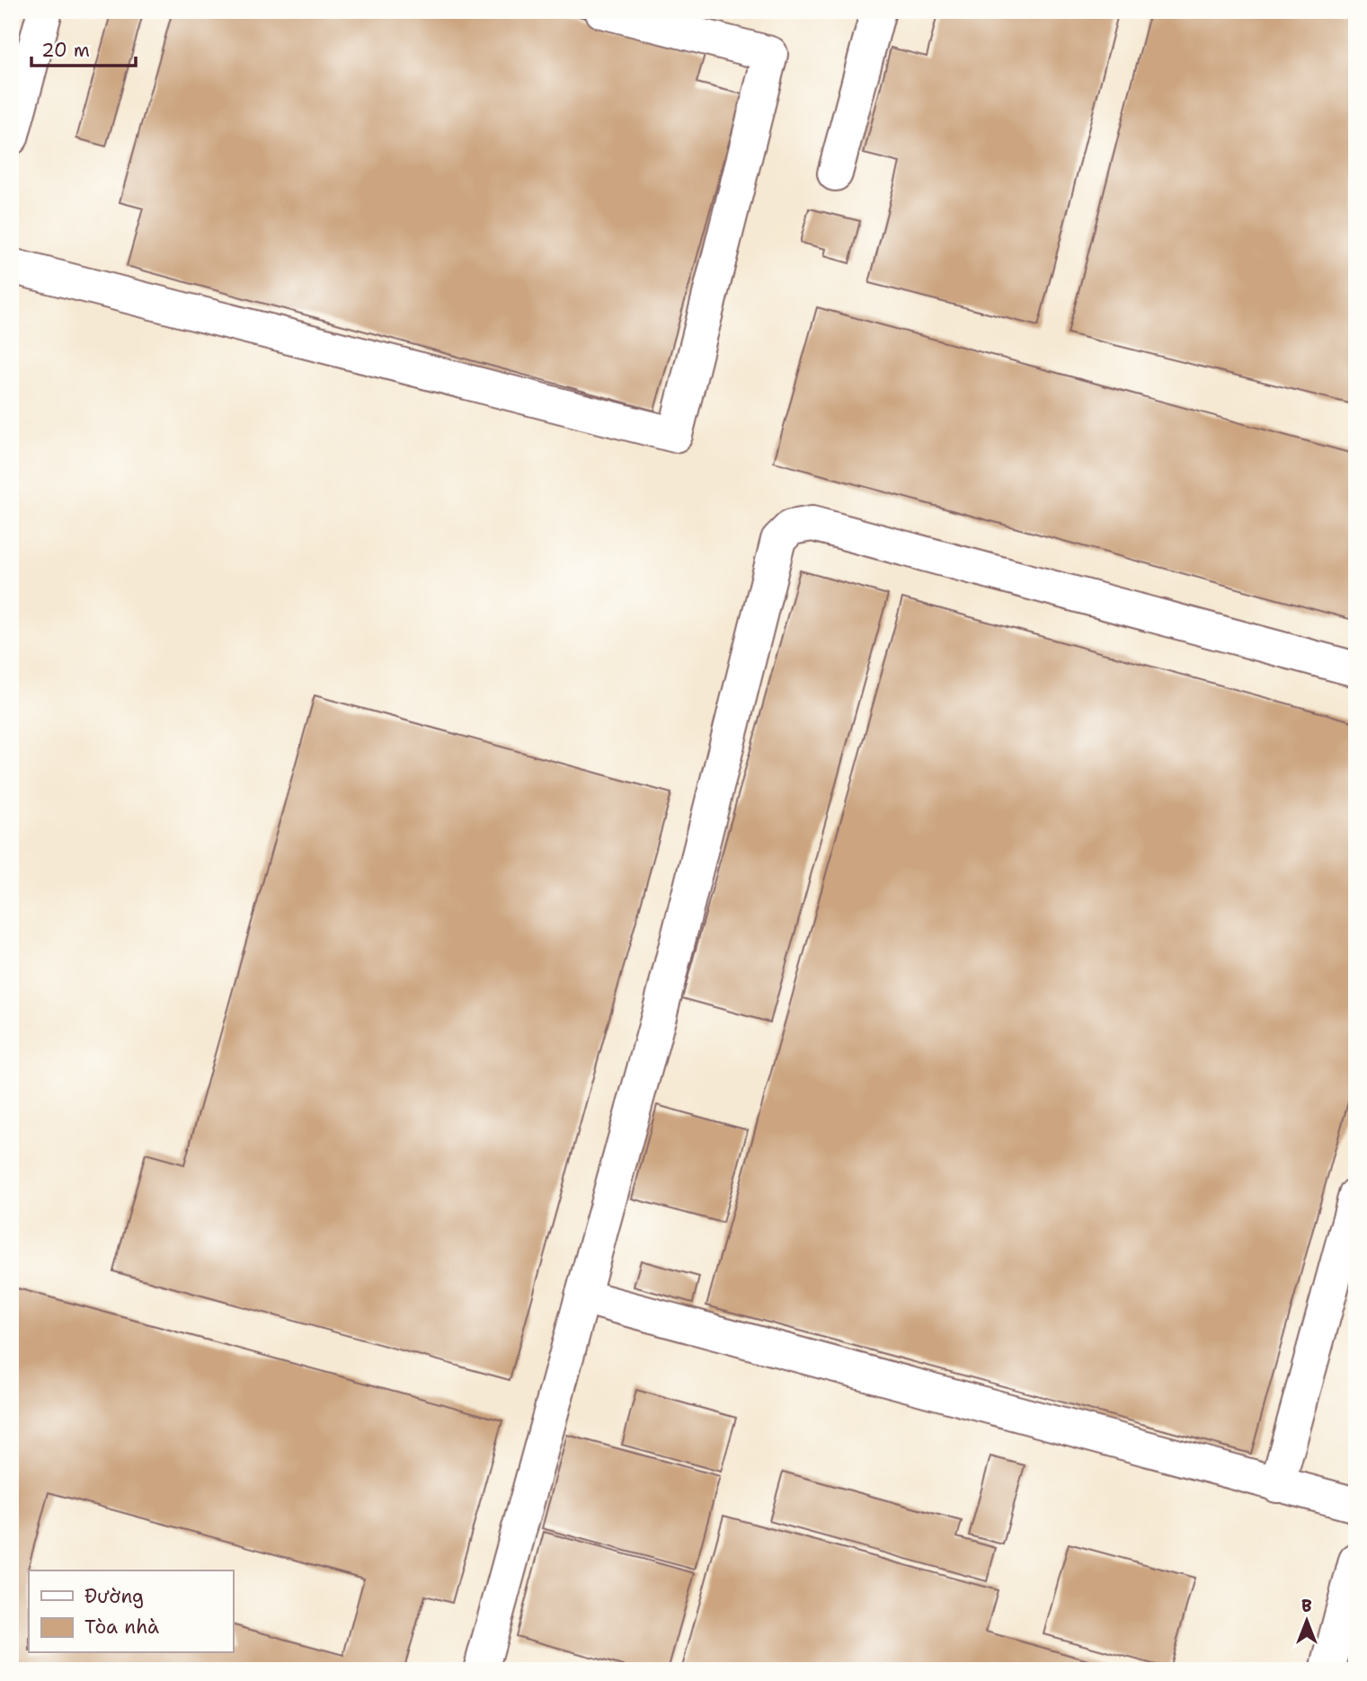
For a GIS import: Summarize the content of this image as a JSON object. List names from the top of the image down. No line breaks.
{"legend":["Đường","Tòa nhà"],"scale_bar":"20 m","north":"top"}
